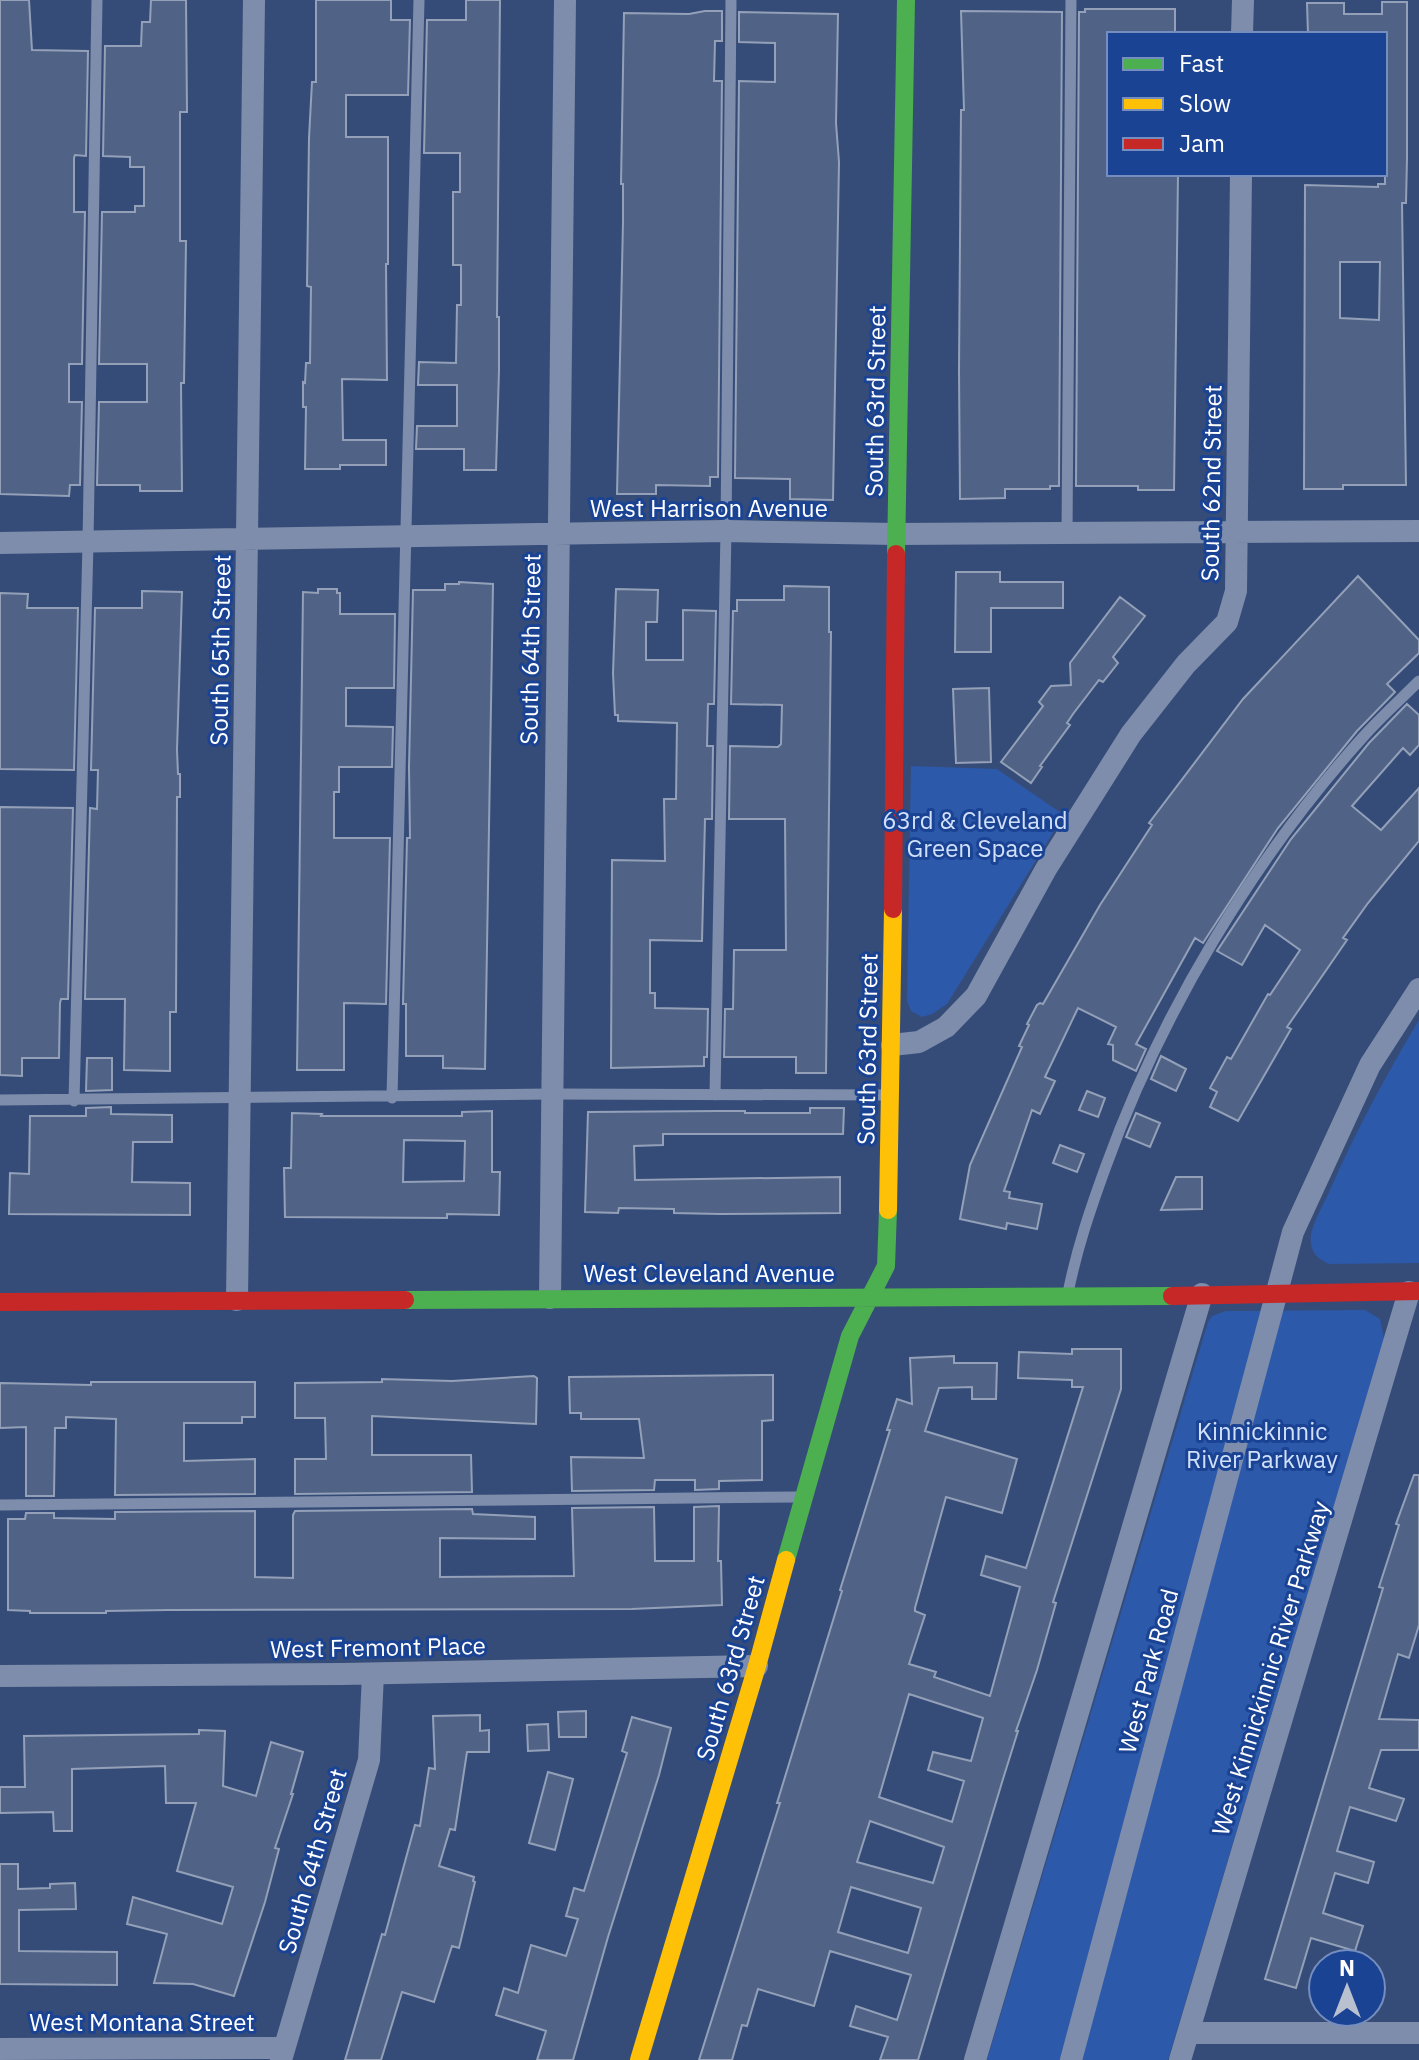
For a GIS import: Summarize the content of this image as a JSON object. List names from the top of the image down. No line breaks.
{"streets":{"street":["South 63rd Street","South 62nd Street","West Harrison Avenue","South 64th Street","South 65th Street","West Cleveland Avenue","West Fremont Place","West Kinnickinnic River Parkway","West Park Road","West Montana Street"]},"crossings":[["South 63rd Street","South 62nd Street"],["South 63rd Street","West Harrison Avenue"],["South 63rd Street","West Cleveland Avenue"],["South 63rd Street","West Fremont Place"],["South 62nd Street","West Harrison Avenue"],["West Harrison Avenue","South 64th Street"],["West Harrison Avenue","South 65th Street"],["South 64th Street","West Cleveland Avenue"],["South 64th Street","West Fremont Place"],["South 64th Street","West Montana Street"],["South 65th Street","West Cleveland Avenue"],["West Cleveland Avenue","West Kinnickinnic River Parkway"],["West Cleveland Avenue","West Park Road"]],"parks":["63rd & Cleveland Green Space","Kinnickinnic River Parkway"],"legend":["Fast","Slow","Jam"],"north":"top"}
